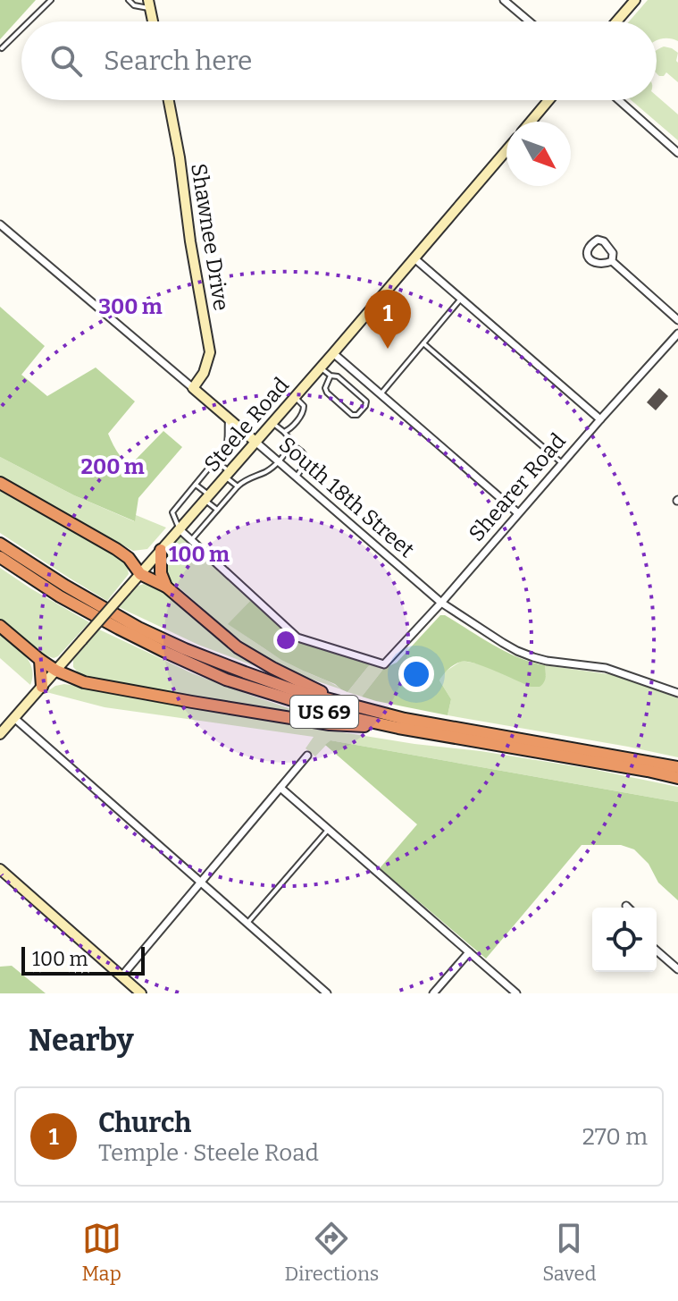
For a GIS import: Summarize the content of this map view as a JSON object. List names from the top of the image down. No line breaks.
{"streets":{"highway":["US 69"],"street":["Shawnee Drive","Steele Road","Shearer Road","South 18th Street"]},"crossings":[["Shawnee Drive","South 18th Street"],["Steele Road","South 18th Street"],["Shearer Road","South 18th Street"]],"scale_bar":"100 m","north":"bottom right","page":{"search":"Search here","pins":"1","scale":"100 m","heading":"Nearby","list":[{"mark":"1","name":"Church","note":"Temple · Steele Road","value":"270 m"}],"nav":["Map","Directions","Saved"]},"rings":["300 m","200 m","100 m"]}
